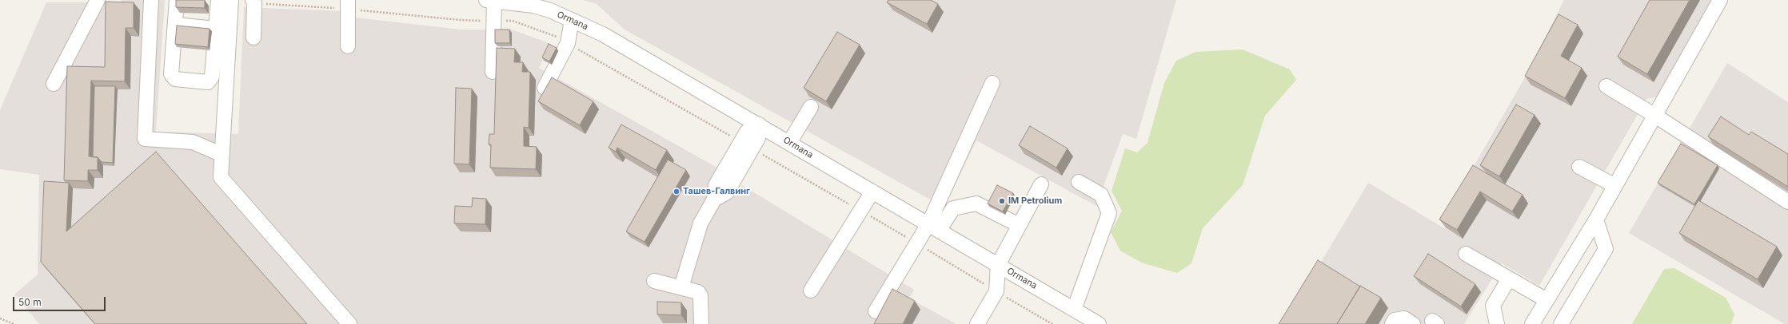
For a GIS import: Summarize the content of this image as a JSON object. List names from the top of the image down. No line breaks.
{"streets":{"street":["Ormana"]},"places":["Ташев-Галвинг","IM Petrolium"],"scale_bar":"50 m"}
